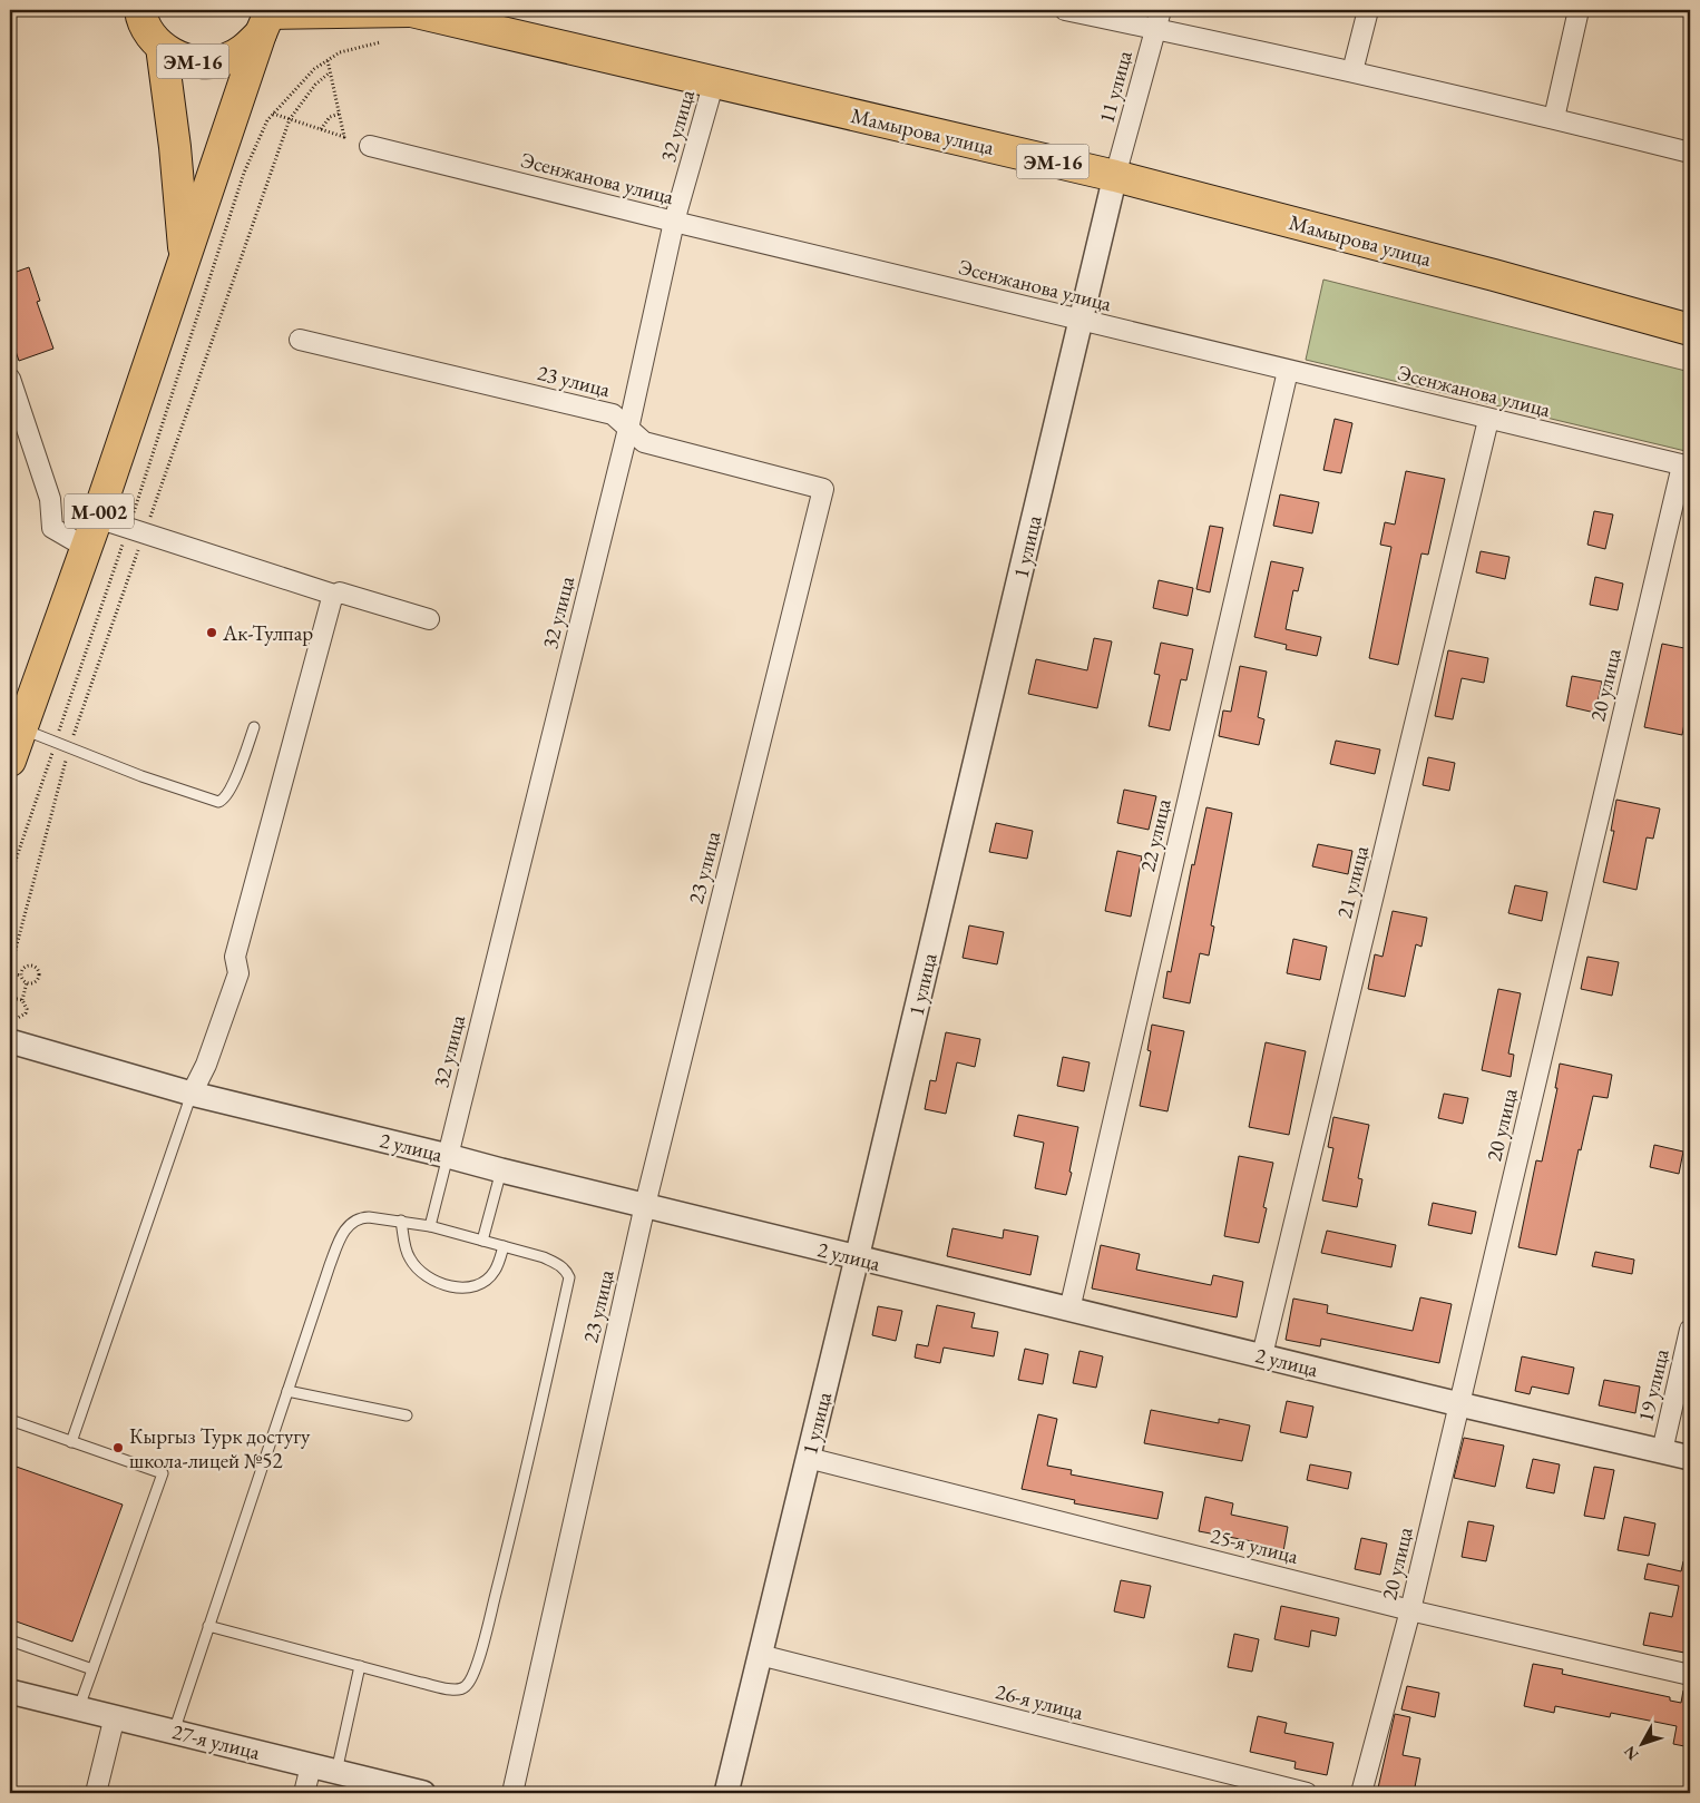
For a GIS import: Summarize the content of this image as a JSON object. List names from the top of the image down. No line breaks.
{"streets":{"highway":["ЭМ-16","Мамырова улица","M-002"],"street":["11 улица","32 улица","Эсенжанова улица","23 улица","1 улица","20 улица","22 улица","21 улица","2 улица","19 улица","25-я улица","26-я улица","27-я улица"]},"crossings":[["ЭМ-16","Мамырова улица"],["ЭМ-16","M-002"],["11 улица","Мамырова улица"],["11 улица","1 улица"],["32 улица","Мамырова улица"],["32 улица","Эсенжанова улица"],["32 улица","23 улица"],["32 улица","2 улица"],["Мамырова улица","1 улица"],["Эсенжанова улица","1 улица"],["Эсенжанова улица","20 улица"],["Эсенжанова улица","22 улица"],["Эсенжанова улица","21 улица"],["23 улица","2 улица"],["1 улица","2 улица"],["1 улица","25-я улица"],["1 улица","26-я улица"],["20 улица","2 улица"],["20 улица","25-я улица"],["22 улица","2 улица"],["21 улица","2 улица"],["2 улица","19 улица"]],"places":["Ак-Тулпар","Кыргыз Турк достугу школа-лицей №52"],"north":"bottom left"}
